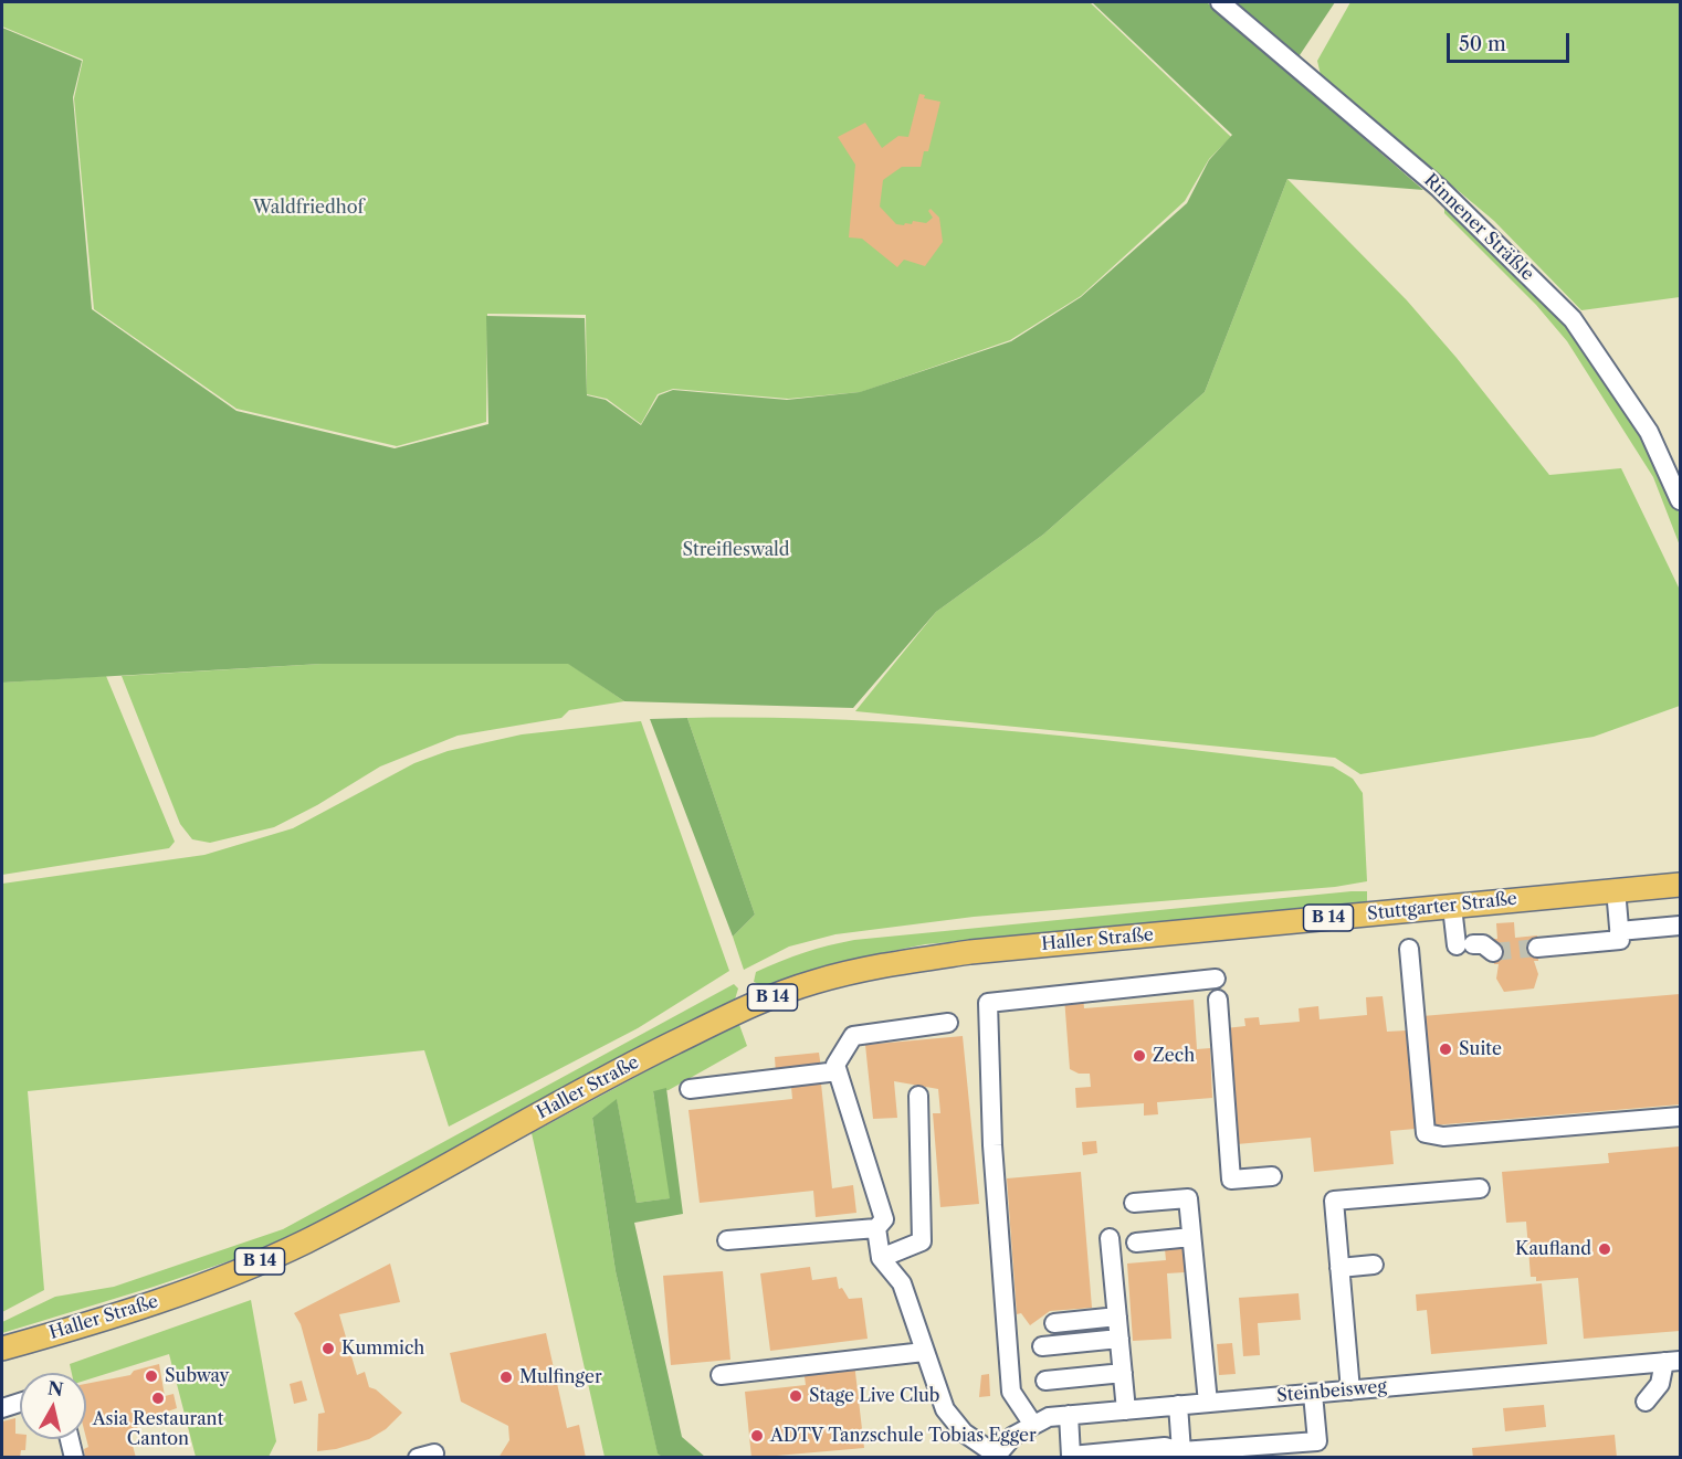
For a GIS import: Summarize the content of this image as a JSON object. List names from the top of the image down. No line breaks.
{"streets":{"main road":["Stuttgarter Straße","B 14","Haller Straße"],"street":["Rinnener Sträßle","Steinbeisweg"]},"crossings":[["Stuttgarter Straße","Haller Straße"]],"parks":["Waldfriedhof","Streifleswald"],"places":["Suite","Zech","Kaufland","Kummich","Subway","Mulfinger","Stage Live Club","Asia Restaurant Canton","ADTV Tanzschule Tobias Egger"],"scale_bar":"50 m","north":"top"}
